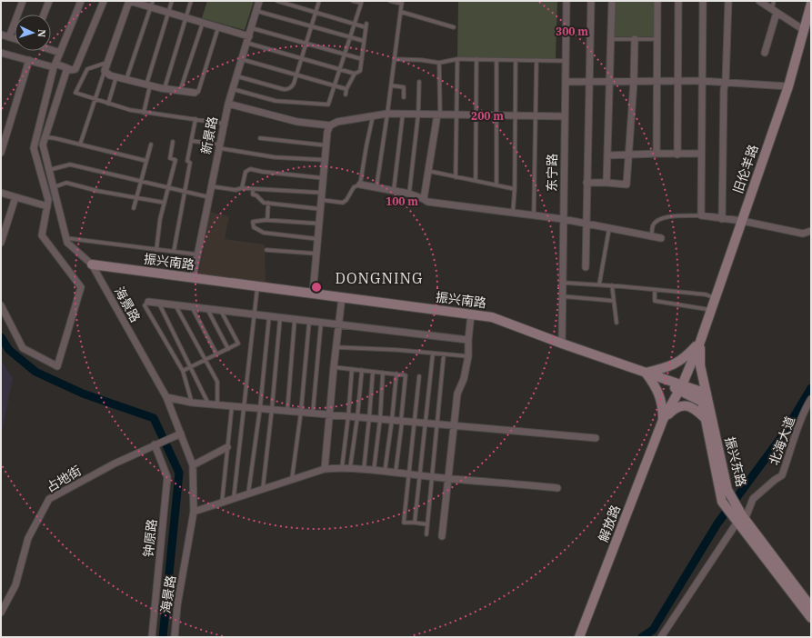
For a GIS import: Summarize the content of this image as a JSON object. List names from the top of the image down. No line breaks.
{"streets":{"street":["新景路","旧伦羊路","东宁路","振兴南路","海景路","北海大道","振兴东路","占地街","解放路","钟原路"]},"crossings":[["新景路","振兴南路"],["旧伦羊路","振兴东路"],["旧伦羊路","解放路"],["东宁路","振兴南路"],["振兴南路","海景路"],["振兴南路","振兴东路"],["振兴南路","解放路"],["海景路","占地街"],["北海大道","振兴东路"],["振兴东路","解放路"],["占地街","钟原路"]],"districts":["DONGNING"],"north":"right","rings":["300 m","200 m","100 m"]}
